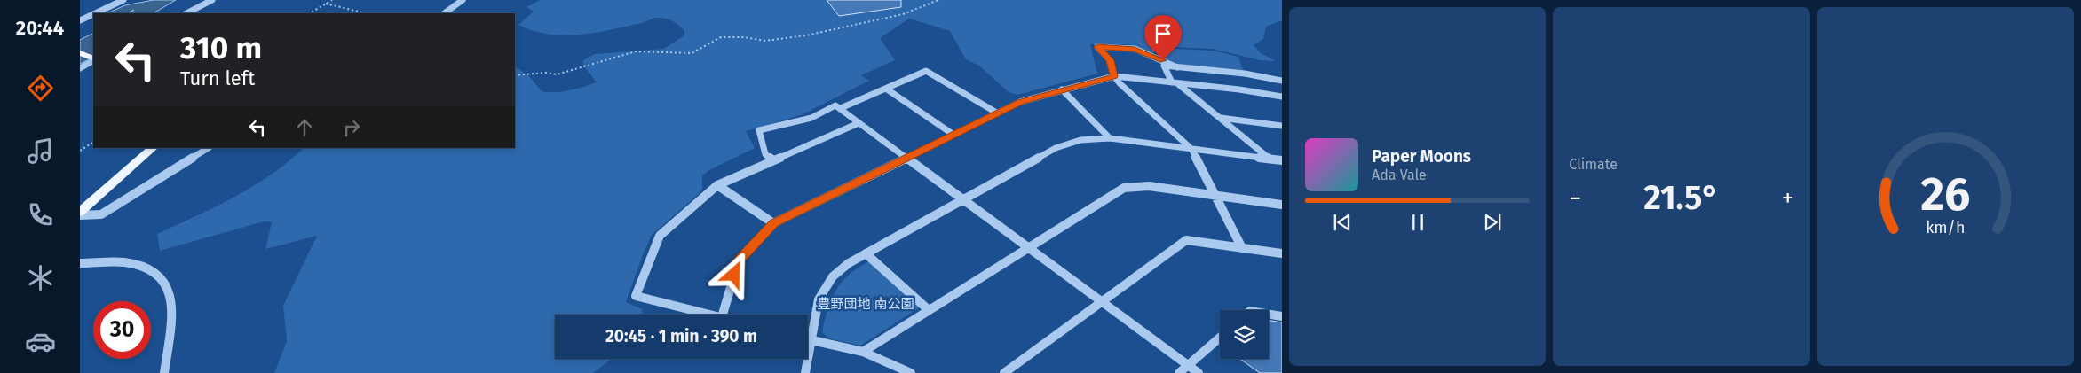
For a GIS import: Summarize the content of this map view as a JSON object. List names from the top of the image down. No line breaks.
{"parks":["豊野団地 南公園"],"page":{"tabs":"20:44","tile":"Climate","turn":["310 m","Turn left"],"song":["Paper Moons","Ada Vale"],"heat":["−","21.5°","+"],"limit":"30","trip":"20:45 · 1 min · 390 m","gauge":["26","km/h"]}}
